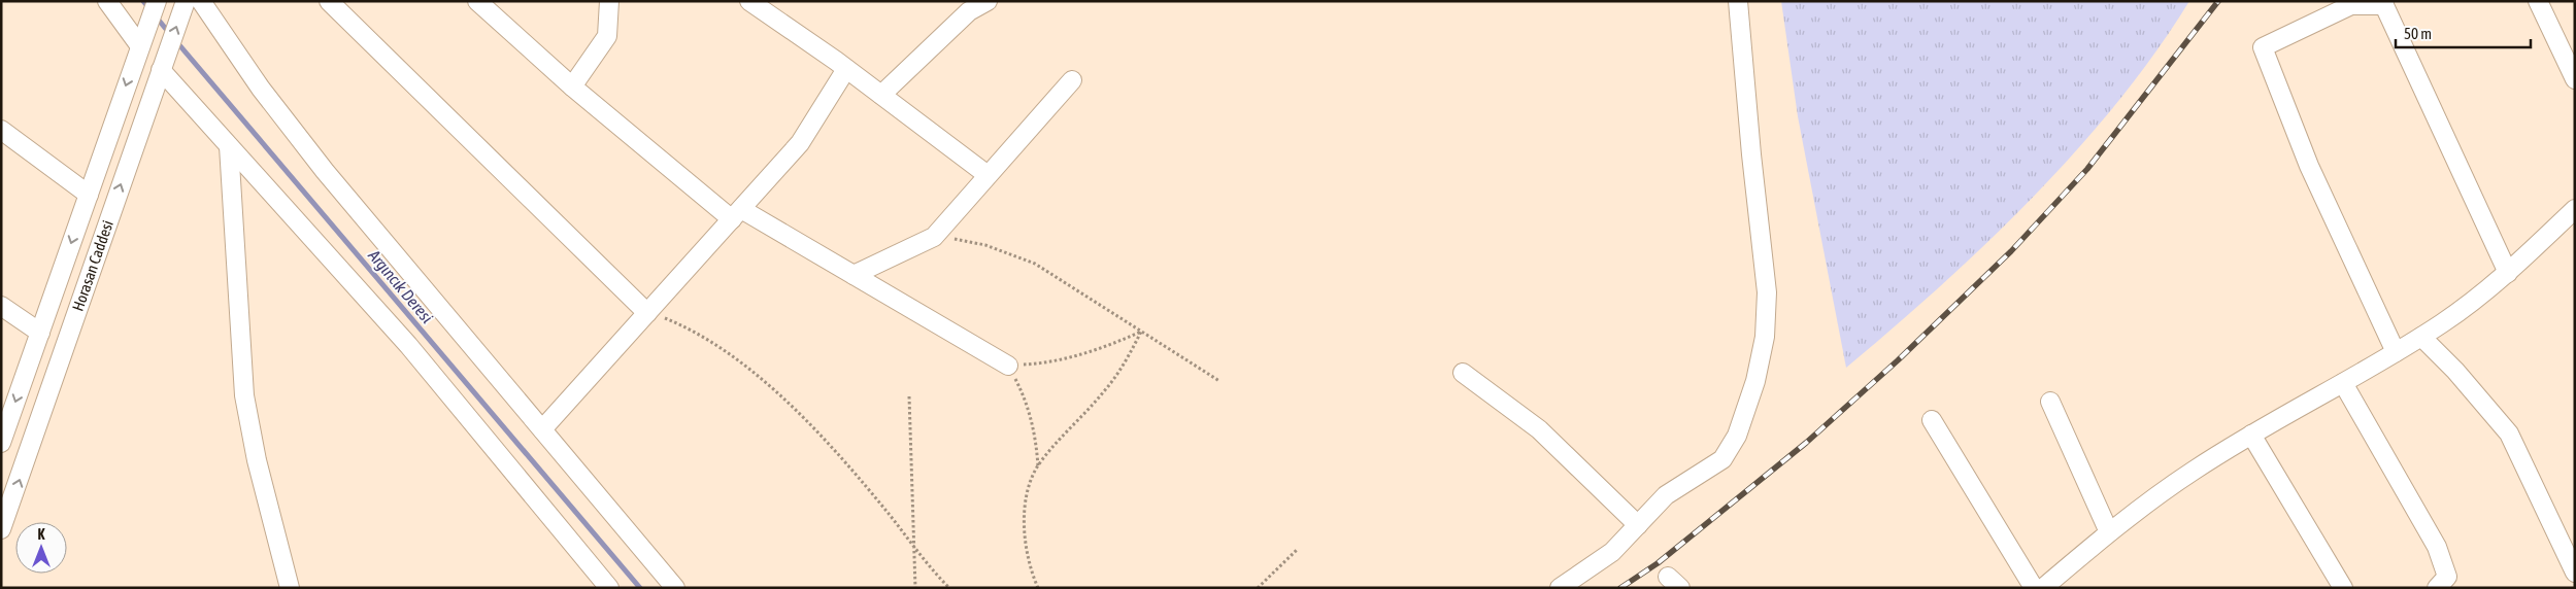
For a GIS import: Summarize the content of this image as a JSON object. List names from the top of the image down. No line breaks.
{"streets":{"street":["Horasan Caddesi"]},"water":["Argıncık Deresi"],"scale_bar":"50 m","north":"top"}
